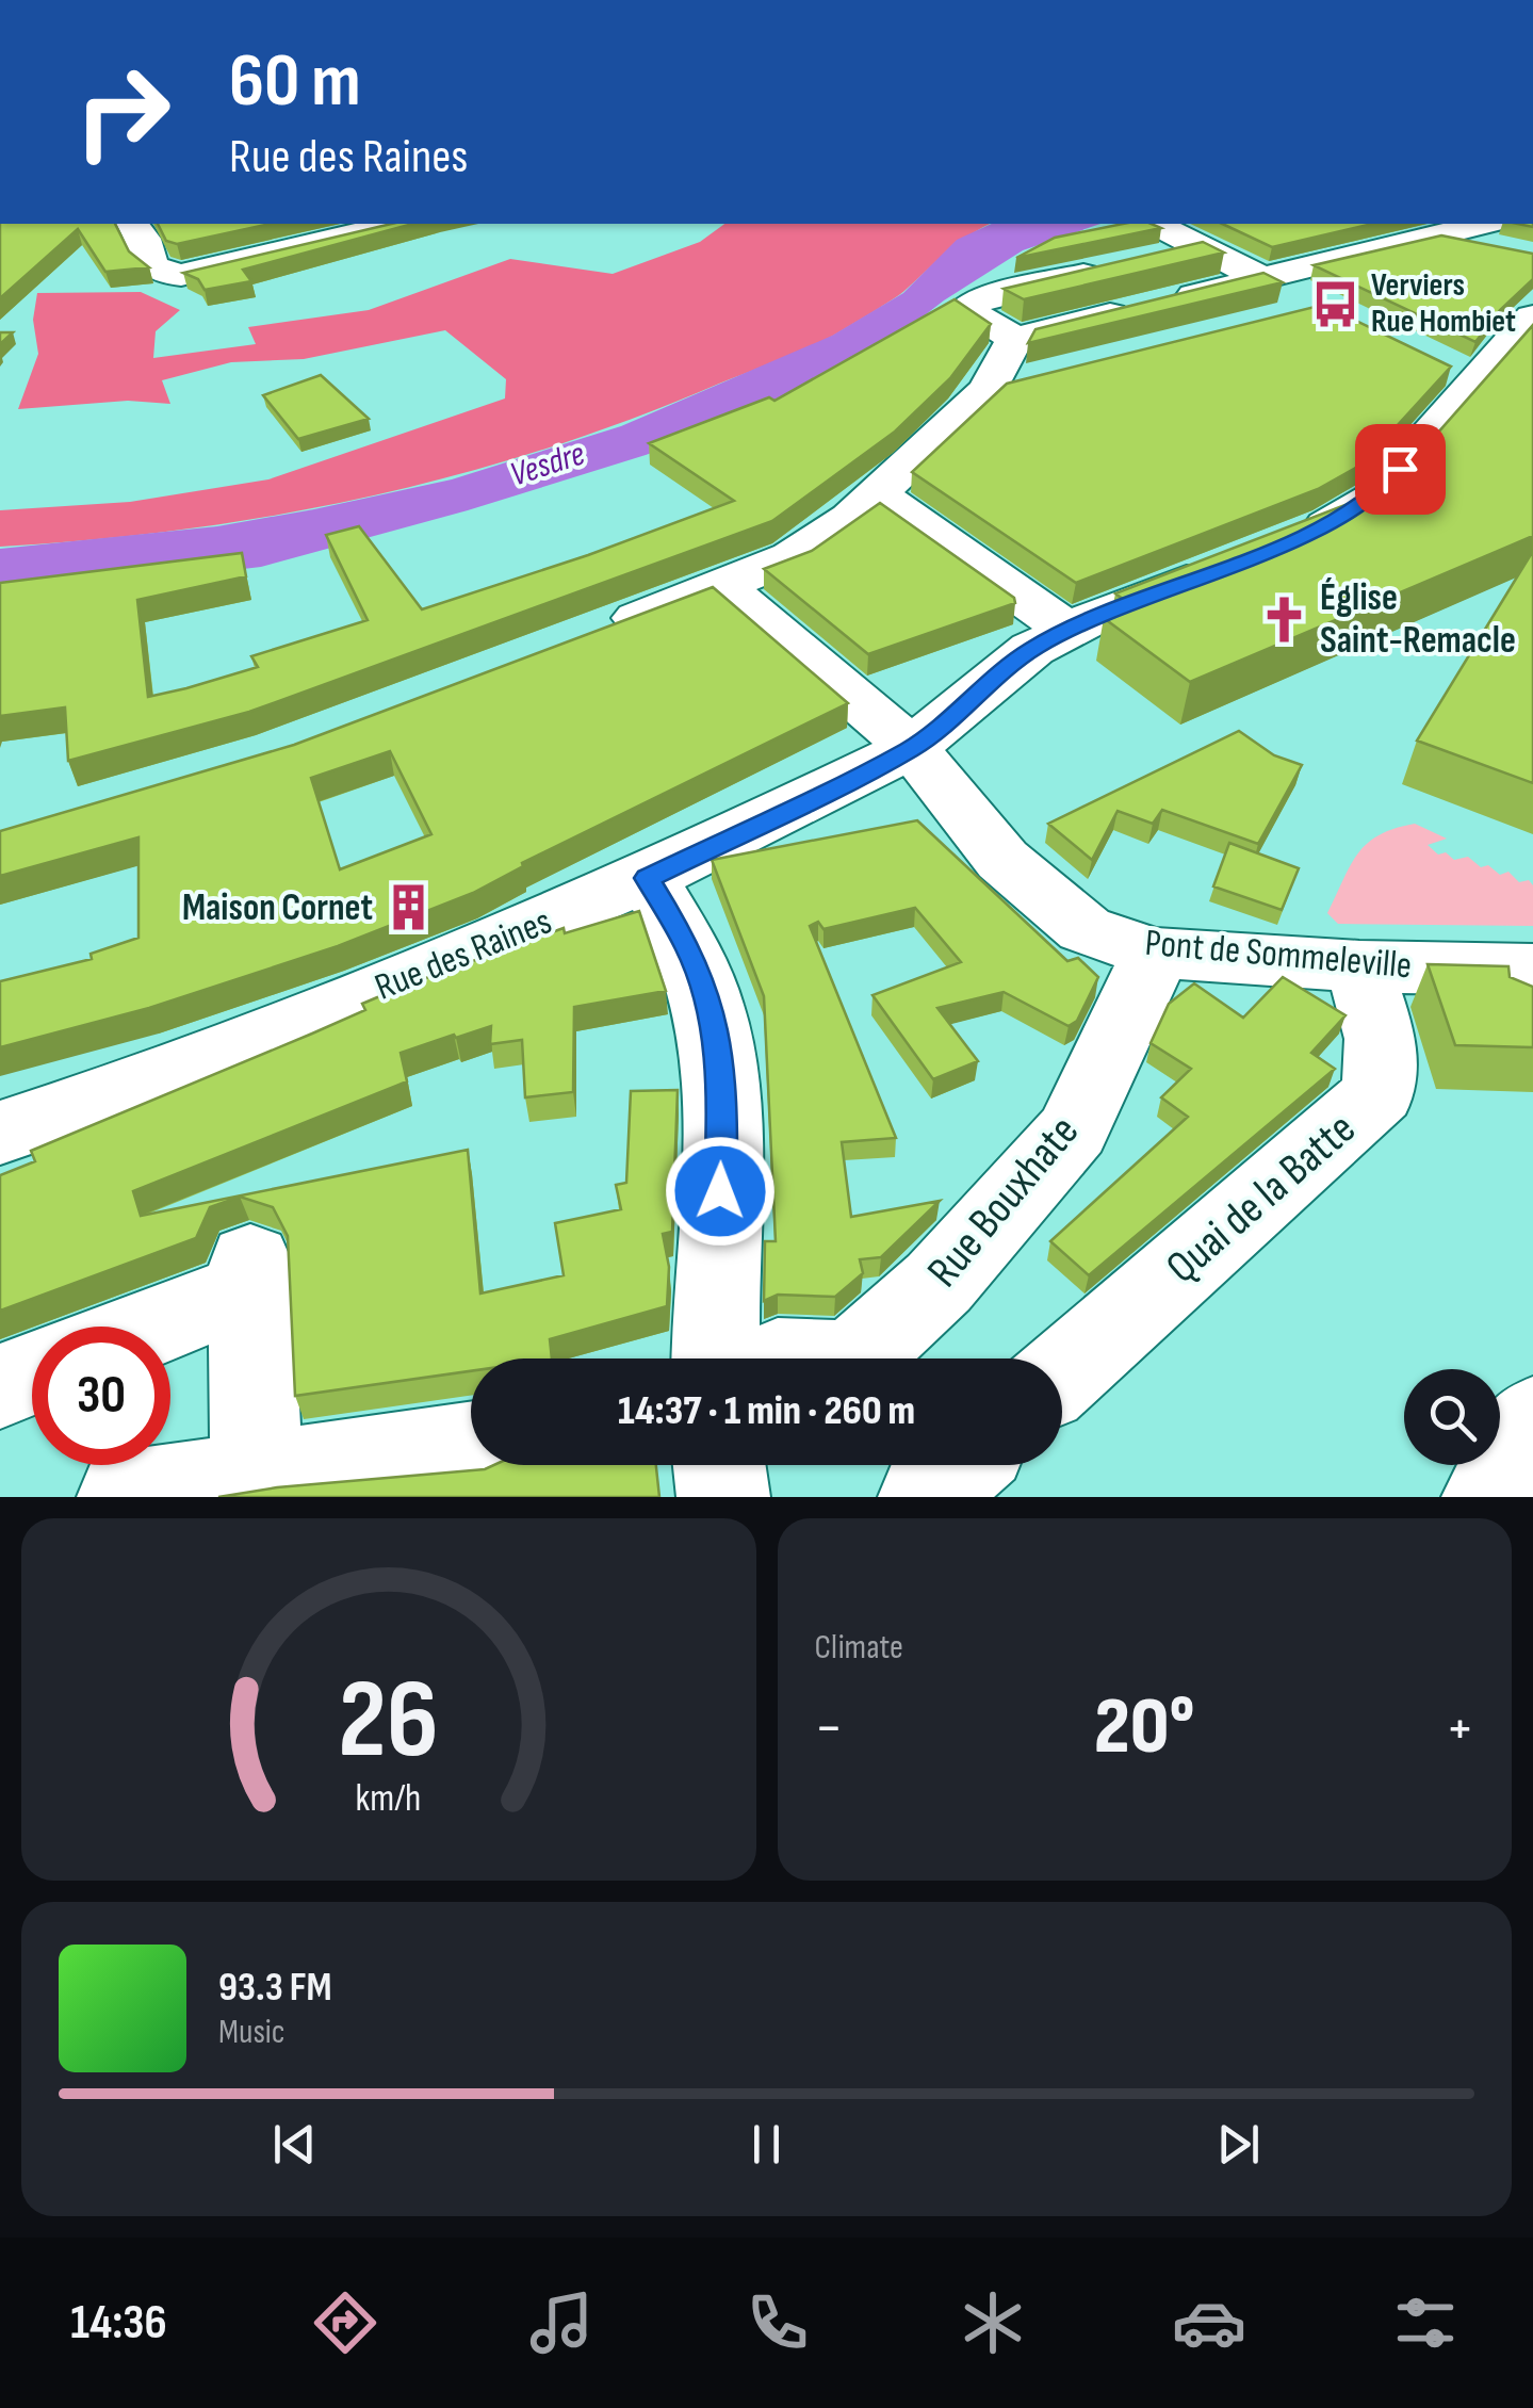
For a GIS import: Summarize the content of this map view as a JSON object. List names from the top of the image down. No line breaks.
{"streets":{"street":["Rue des Raines","Pont de Sommeleville","Quai de la Batte","Rue Bouxhate"]},"crossings":[["Rue des Raines","Pont de Sommeleville"],["Pont de Sommeleville","Quai de la Batte"],["Pont de Sommeleville","Rue Bouxhate"]],"water":["Vesdre"],"places":{"bus stop":["Verviers Rue Hombiet"],"church":["Église Saint-Remacle"],"building":["Maison Cornet"]},"page":{"turn":["60 m","Rue des Raines"],"limit":"30","trip":"14:37 · 1 min · 260 m","tile":"Climate","heat":["−","20°","+"],"song":["93.3 FM","Music"],"tabs":"14:36","gauge":["26","km/h"]}}
